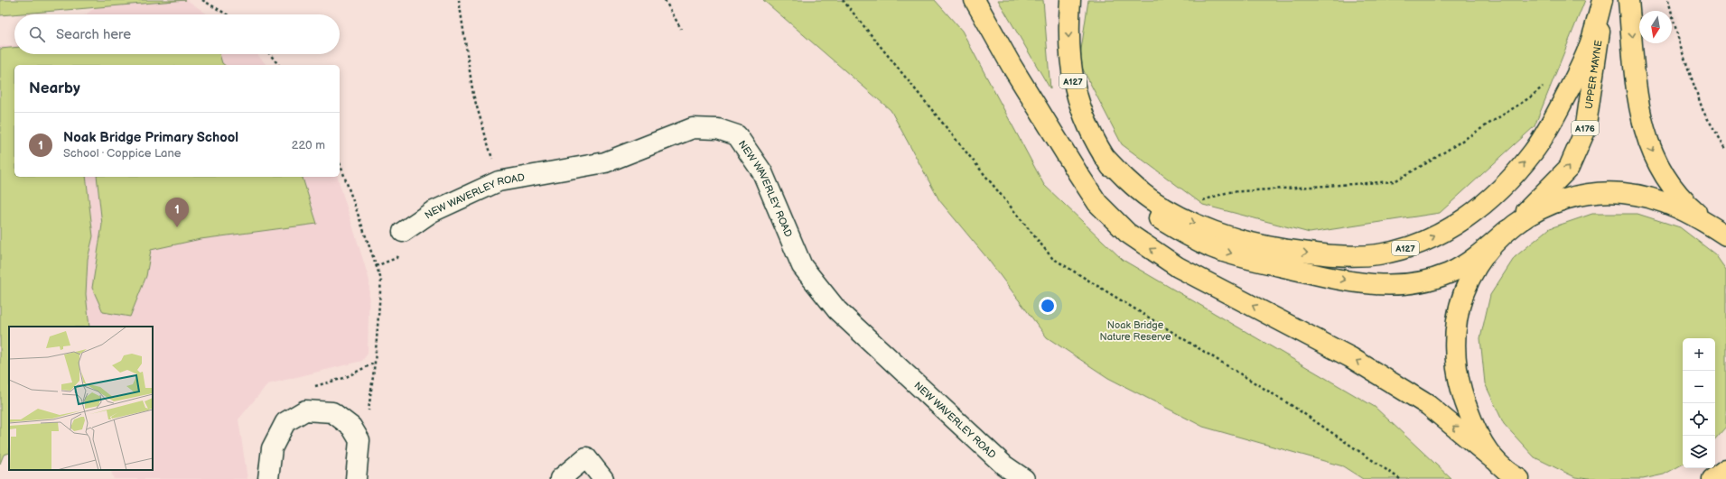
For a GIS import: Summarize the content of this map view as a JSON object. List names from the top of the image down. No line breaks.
{"streets":{"main road":["UPPER MAYNE","A127","A176"],"street":["NEW WAVERLEY ROAD"]},"crossings":[["UPPER MAYNE","A127"]],"one_way":["UPPER MAYNE"],"parks":["Noak Bridge Nature Reserve"],"north":"bottom","page":{"search":"Search here","heading":"Nearby","list":[{"mark":"1","name":"Noak Bridge Primary School","note":"School · Coppice Lane","value":"220 m"}],"pins":"1","map_buttons":["+","−"]}}
